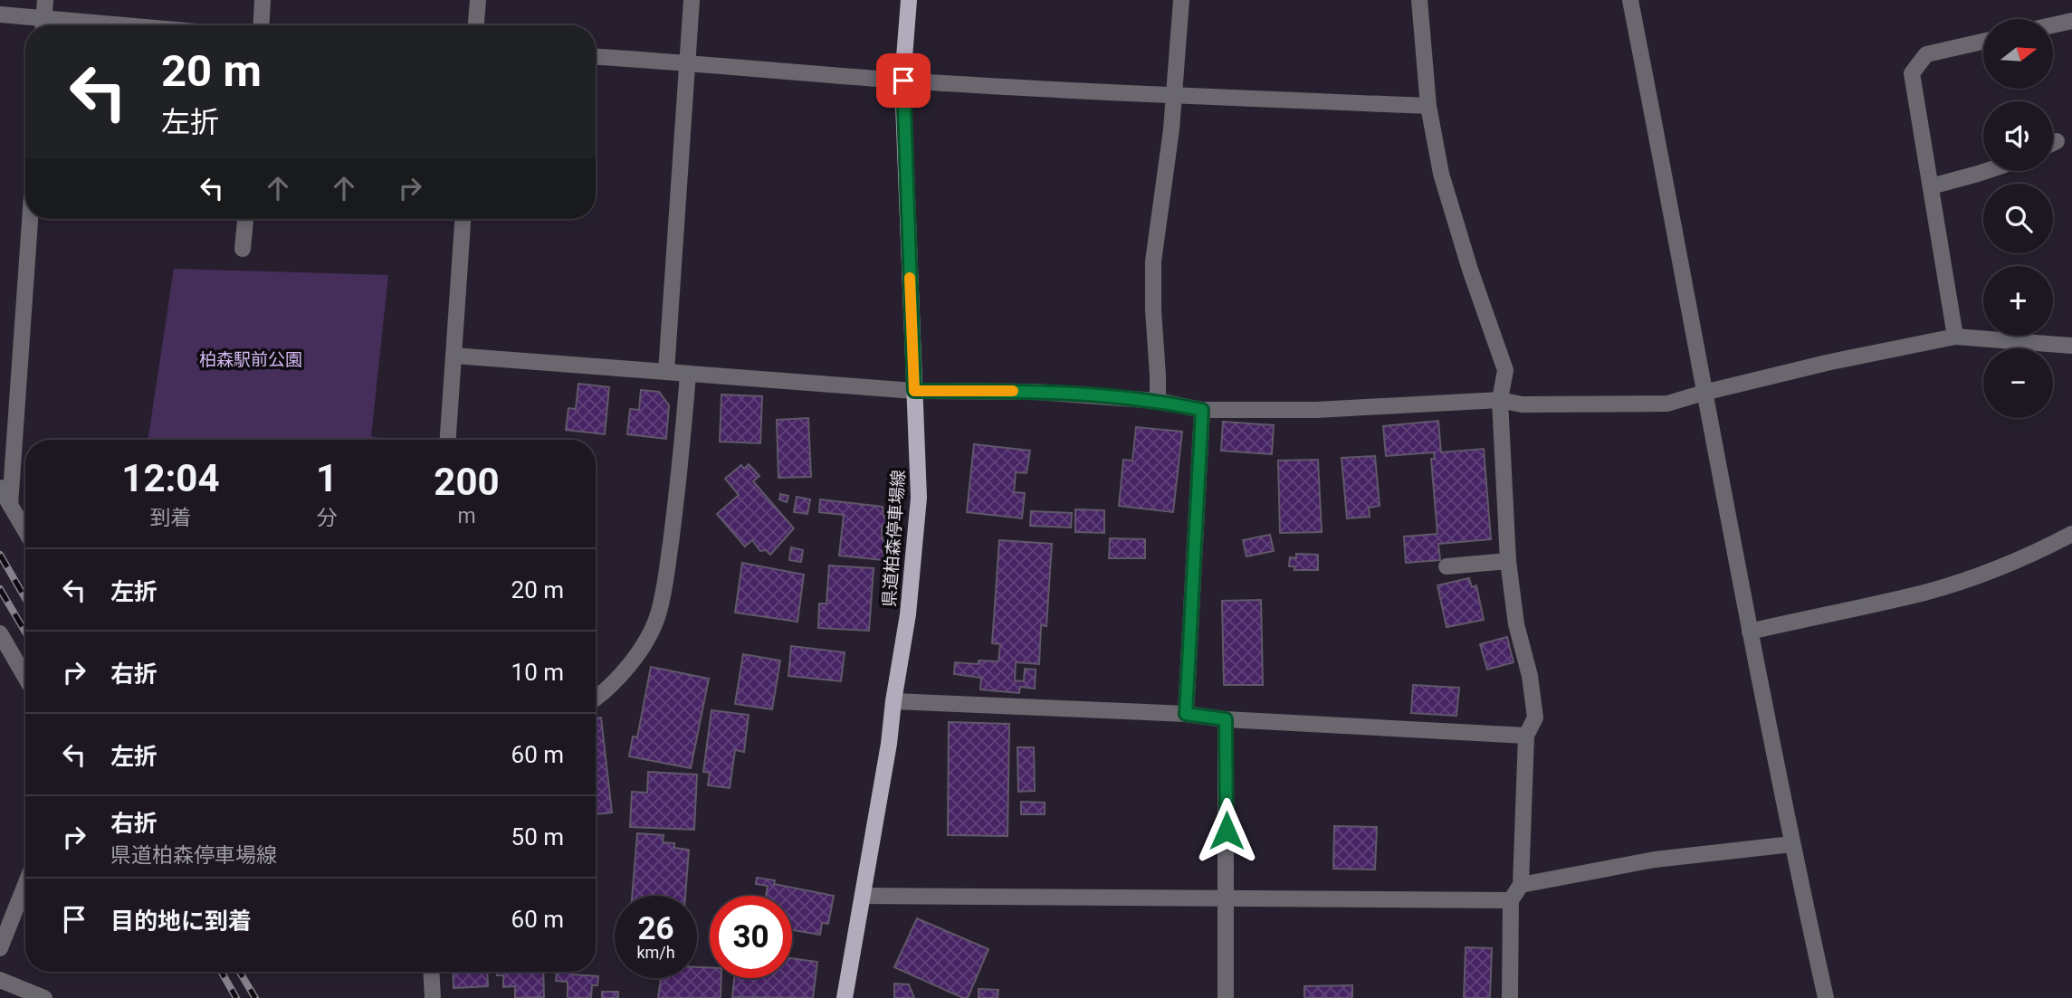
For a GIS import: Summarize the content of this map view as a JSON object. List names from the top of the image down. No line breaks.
{"streets":{"main road":["県道柏森停車場線"]},"parks":["柏森駅前公園"],"north":"right","page":{"map_buttons":["+","−"],"turn":["20 m","左折"],"eta":["12:04","到着","1","分","200","m"],"list":[{"name":"左折","value":"20 m"},{"name":"右折","value":"10 m"},{"name":"左折","value":"60 m"},{"name":"右折","note":"県道柏森停車場線","value":"50 m"},{"name":"目的地に到着","value":"60 m"}],"speed":"26 km/h","limit":"30"}}
